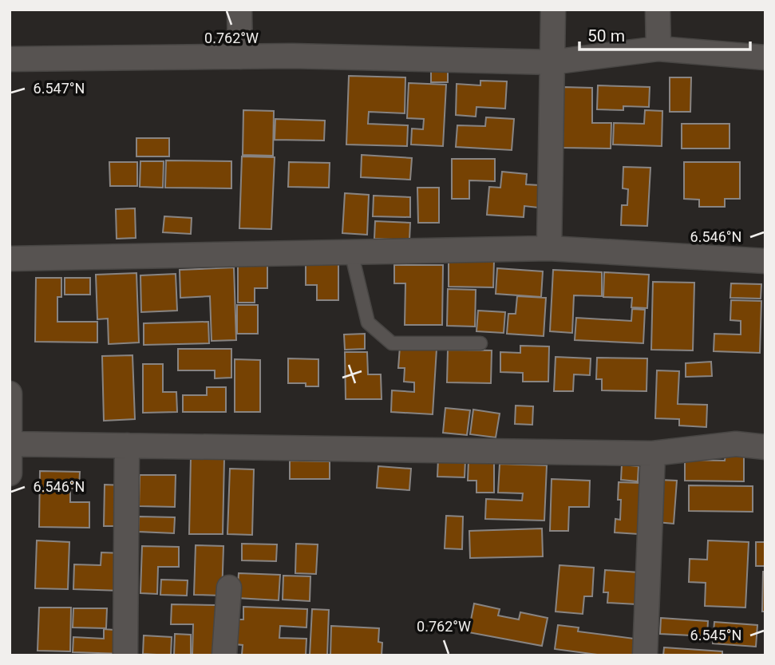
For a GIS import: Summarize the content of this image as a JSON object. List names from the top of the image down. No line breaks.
{"scale_bar":"50 m","coordinates":["0.762°W","6.547°N","6.546°N","6.545°N"]}
